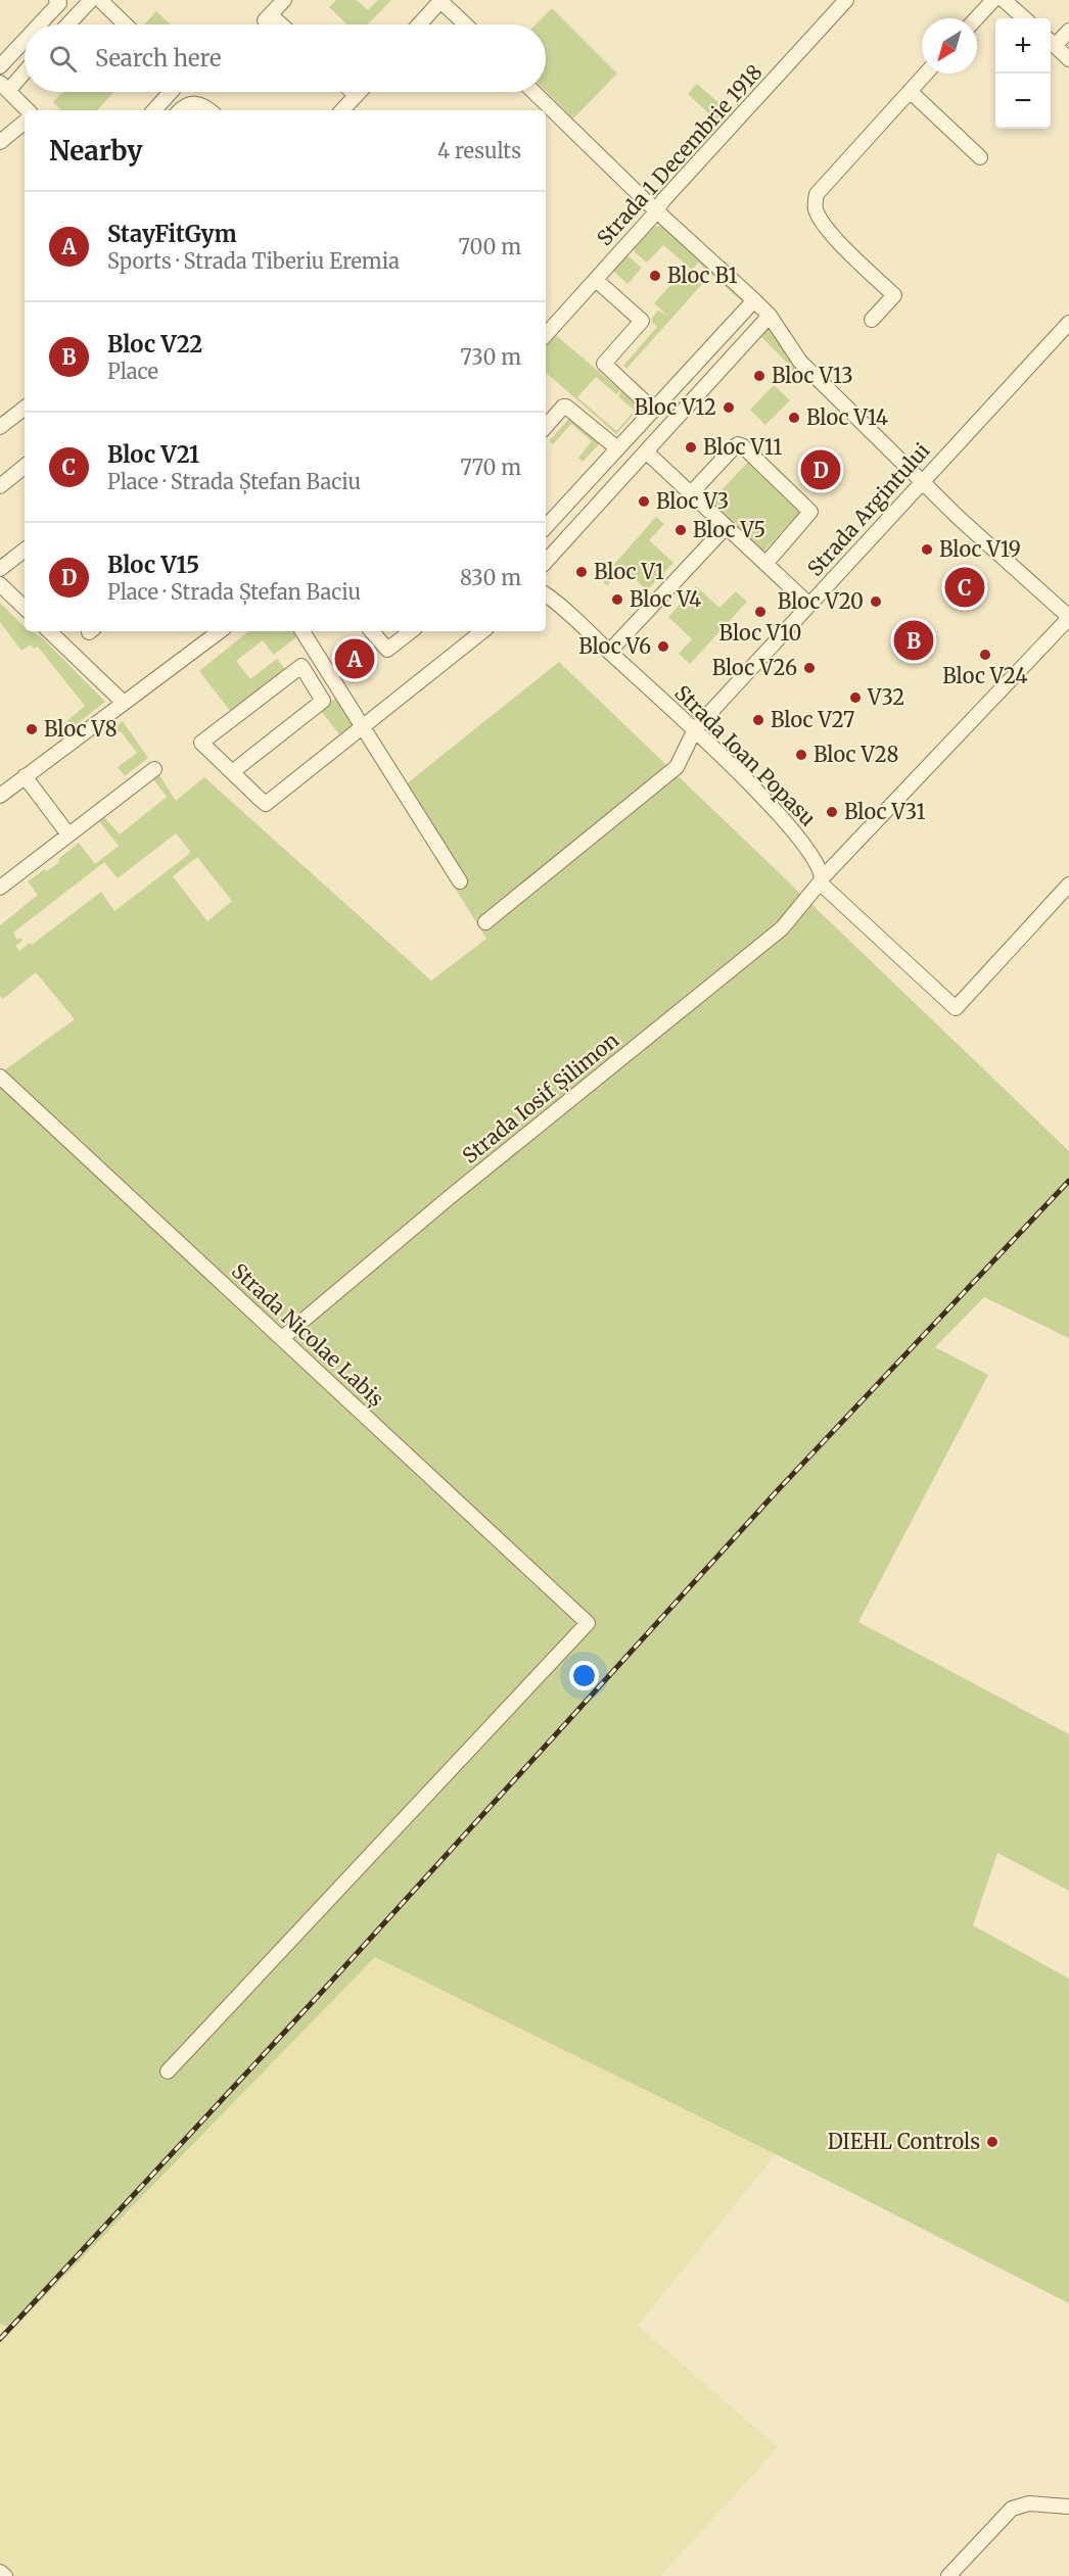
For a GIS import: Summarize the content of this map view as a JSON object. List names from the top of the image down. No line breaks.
{"streets":{"street":["Strada 1 Decembrie 1918","Strada Argintului","Strada Ioan Popasu","Strada Iosif Șilimon","Strada Nicolae Labiș"]},"crossings":[["Strada Argintului","Strada Ioan Popasu"],["Strada Ioan Popasu","Strada Iosif Șilimon"],["Strada Iosif Șilimon","Strada Nicolae Labiș"]],"places":["Bloc B1","Bloc V13","Bloc V12","Bloc V14","Bloc V11","Bloc V3","Bloc V5","Bloc V19","Bloc V1","Bloc V4","Bloc V20","Bloc V10","Bloc V6","Bloc V24","Bloc V26","V32","Bloc V27","Bloc V8","Bloc V28","Bloc V31","DIEHL Controls"],"north":"bottom left","page":{"map_buttons":["+","−"],"search":"Search here","heading":["Nearby","4 results"],"list":[{"mark":"A","name":"StayFitGym","note":"Sports · Strada Tiberiu Eremia","value":"700 m"},{"mark":"B","name":"Bloc V22","note":"Place","value":"730 m"},{"mark":"C","name":"Bloc V21","note":"Place · Strada Ștefan Baciu","value":"770 m"},{"mark":"D","name":"Bloc V15","note":"Place · Strada Ștefan Baciu","value":"830 m"}],"pins":["D","C","B","A"]}}
